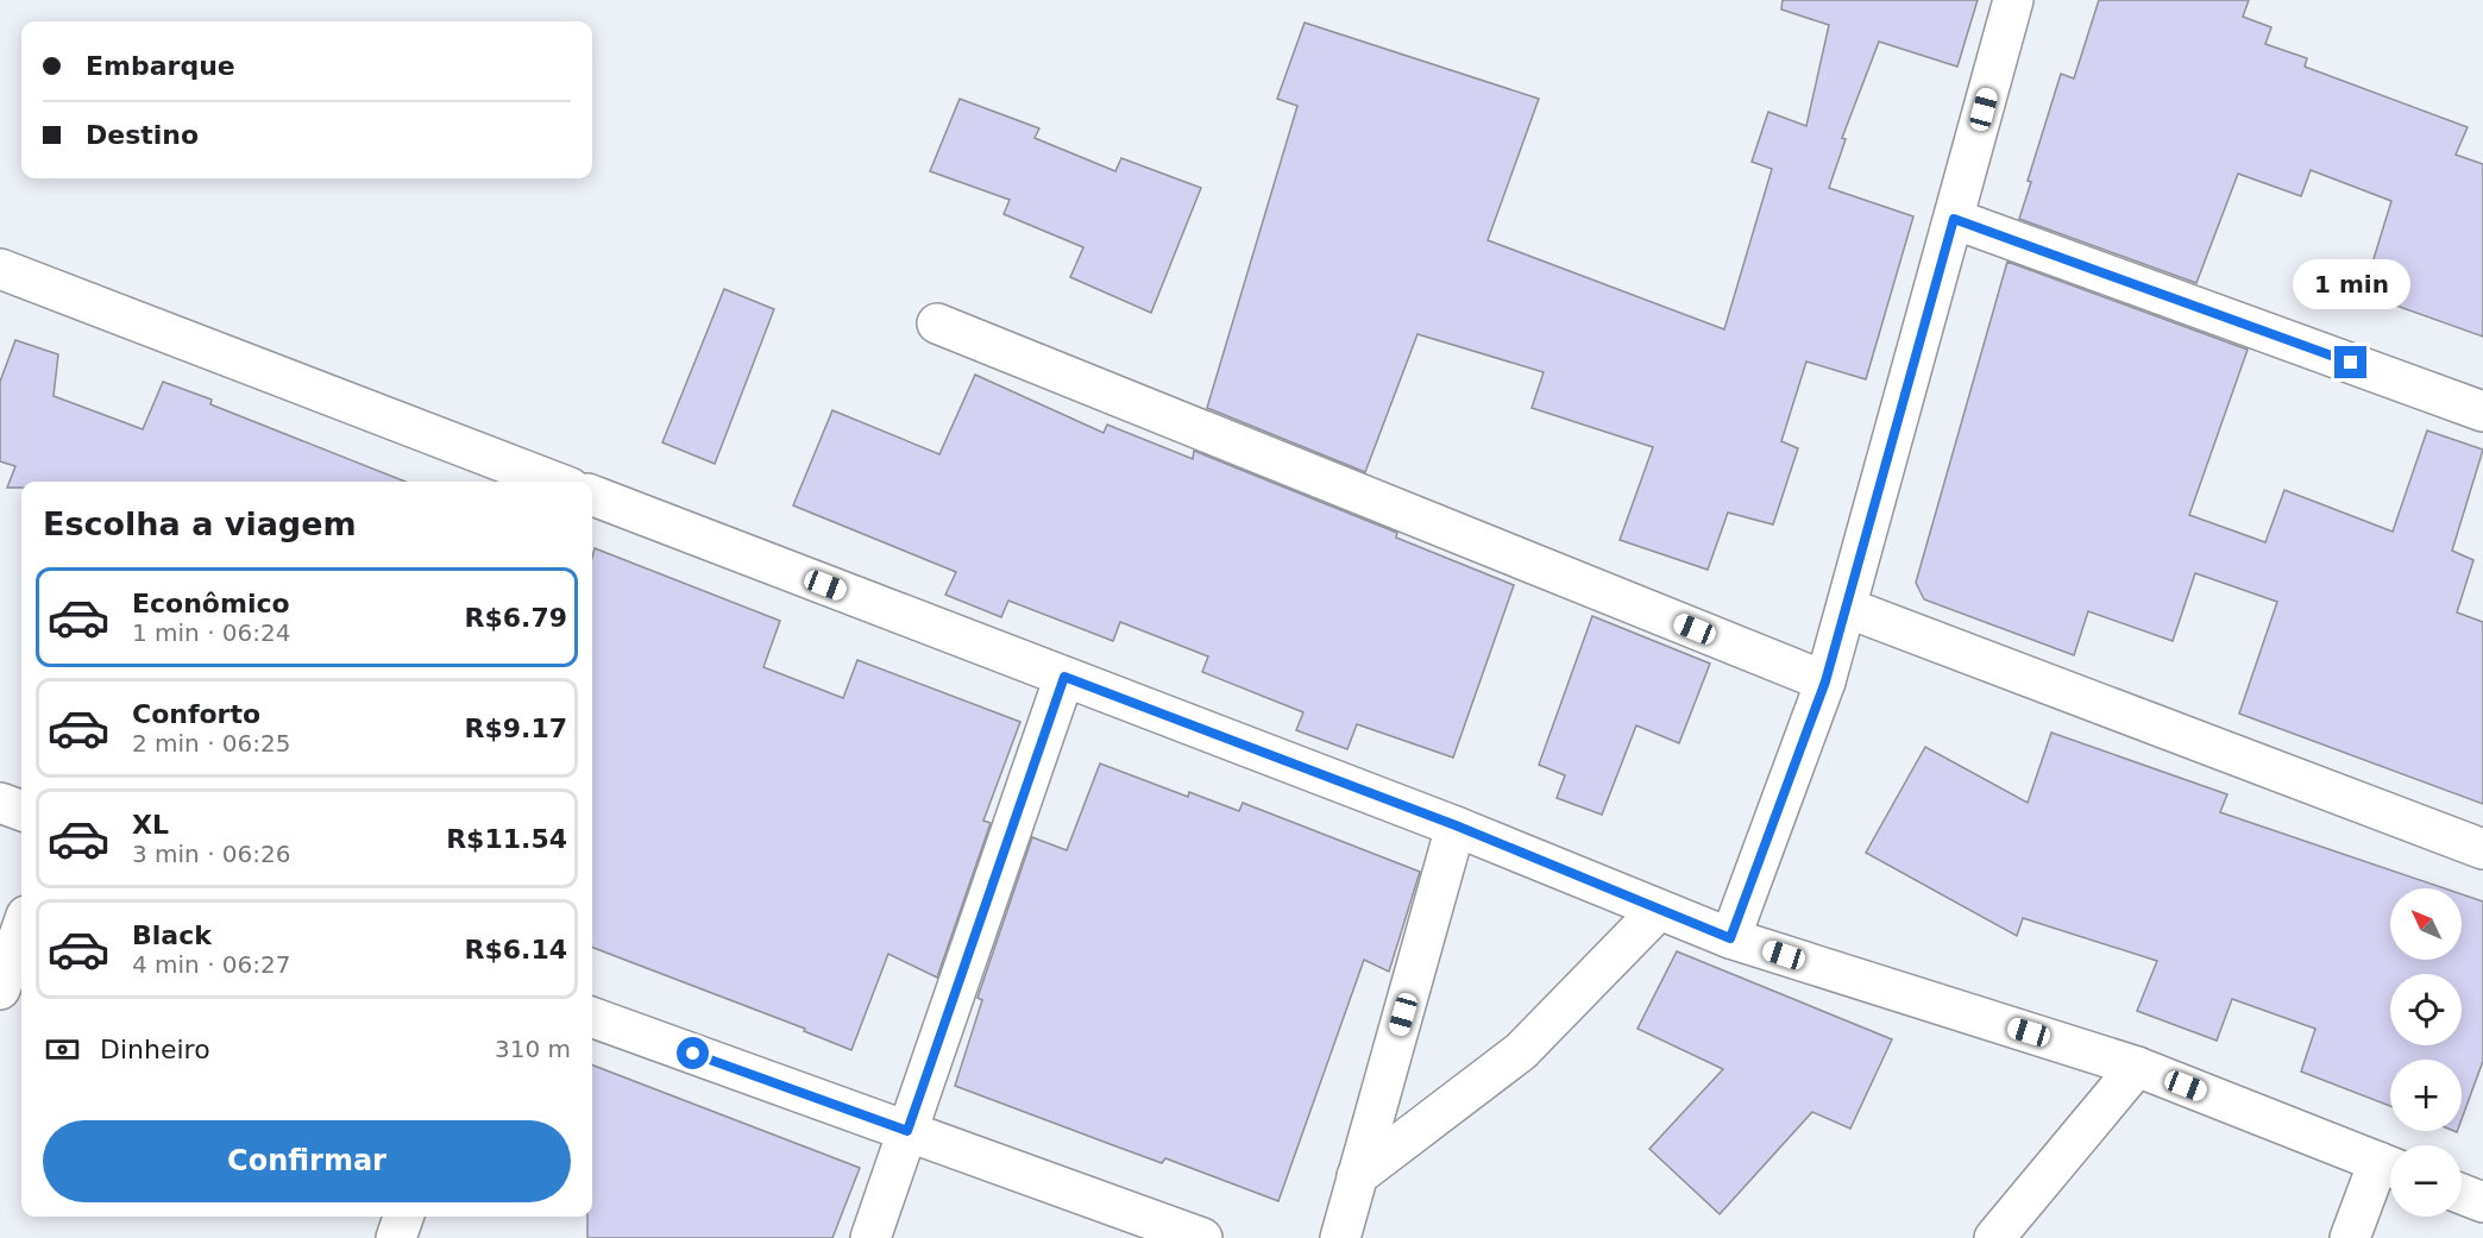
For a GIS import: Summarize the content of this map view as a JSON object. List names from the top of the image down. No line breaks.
{"north":"top left","page":{"banner":["Embarque","Destino"],"bubble":"1 min","heading":"Escolha a viagem","list":[{"name":"Econômico","note":"1 min · 06:24","value":"R$6.79"},{"name":"Conforto","note":"2 min · 06:25","value":"R$9.17"},{"name":"XL","note":"3 min · 06:26","value":"R$11.54"},{"name":"Black","note":"4 min · 06:27","value":"R$6.14"}],"map_buttons":["+","−"],"pay":["Dinheiro","310 m"],"buttons":"Confirmar"}}
